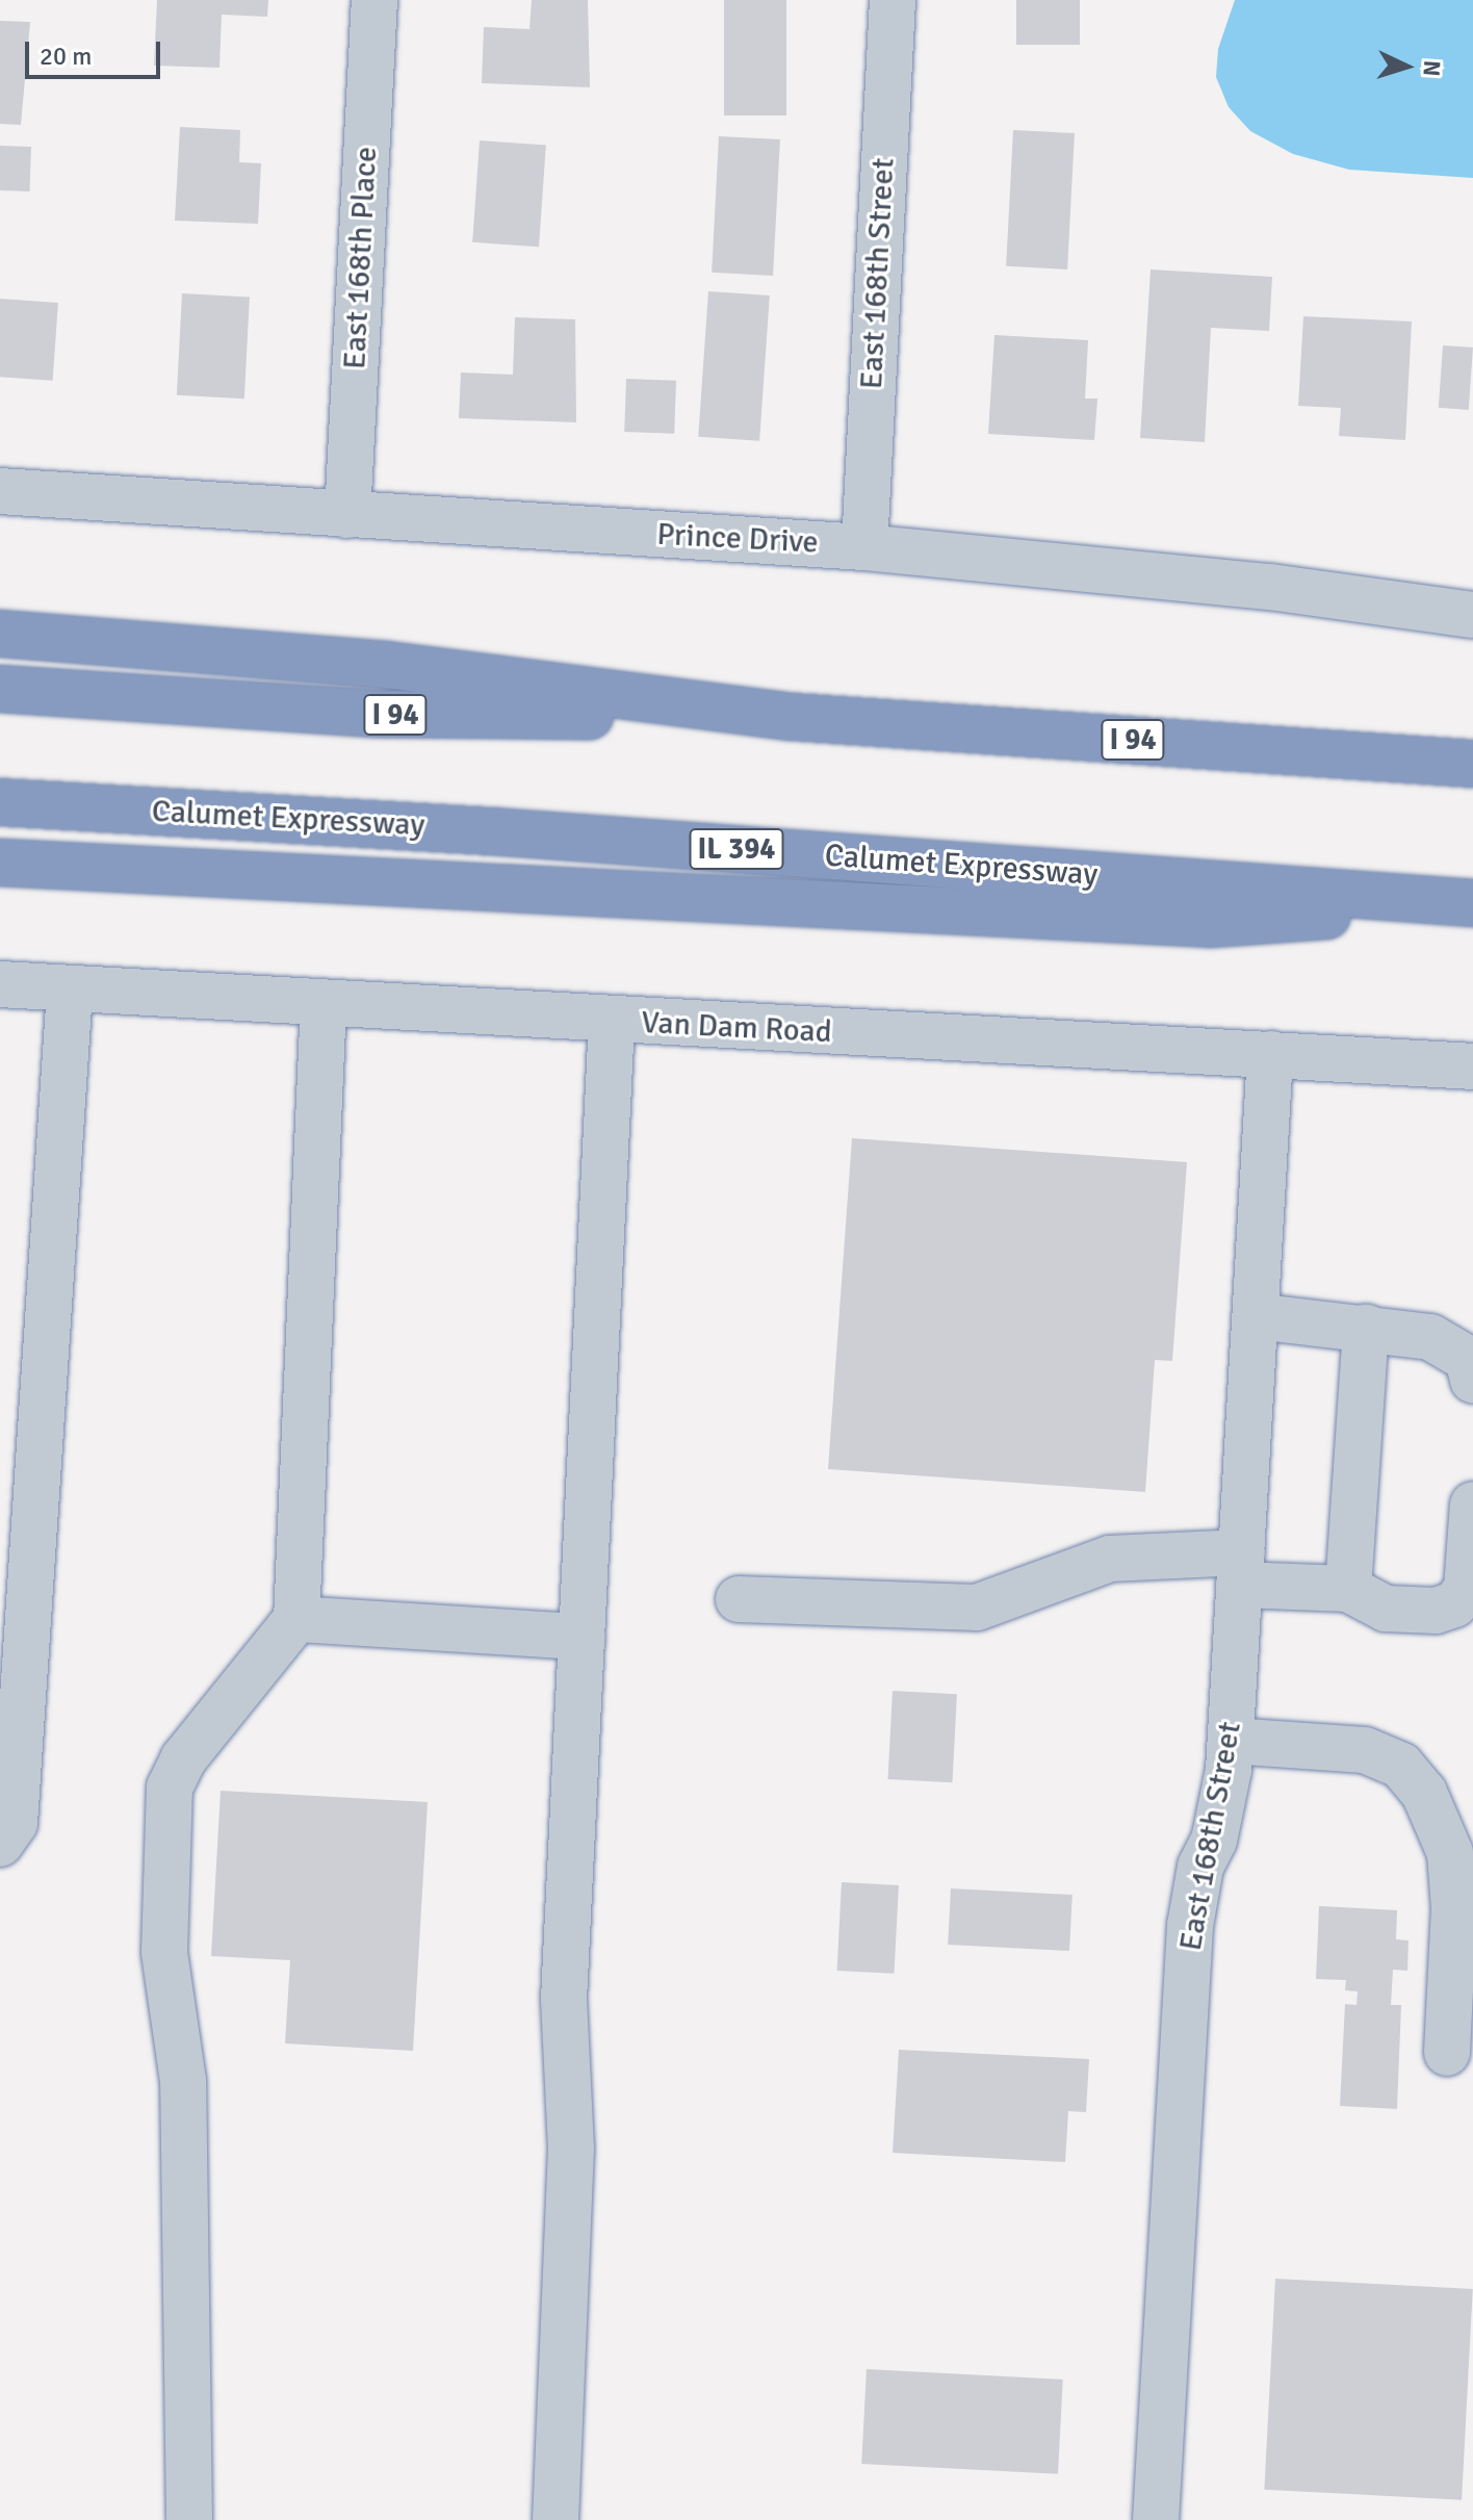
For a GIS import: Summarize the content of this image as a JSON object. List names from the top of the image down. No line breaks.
{"streets":{"highway":["I 94","Calumet Expressway","IL 394"],"street":["East 168th Place","East 168th Street","Prince Drive","Van Dam Road"]},"crossings":[["East 168th Place","Prince Drive"],["East 168th Street","Prince Drive"],["East 168th Street","Van Dam Road"]],"scale_bar":"20 m","north":"right"}
